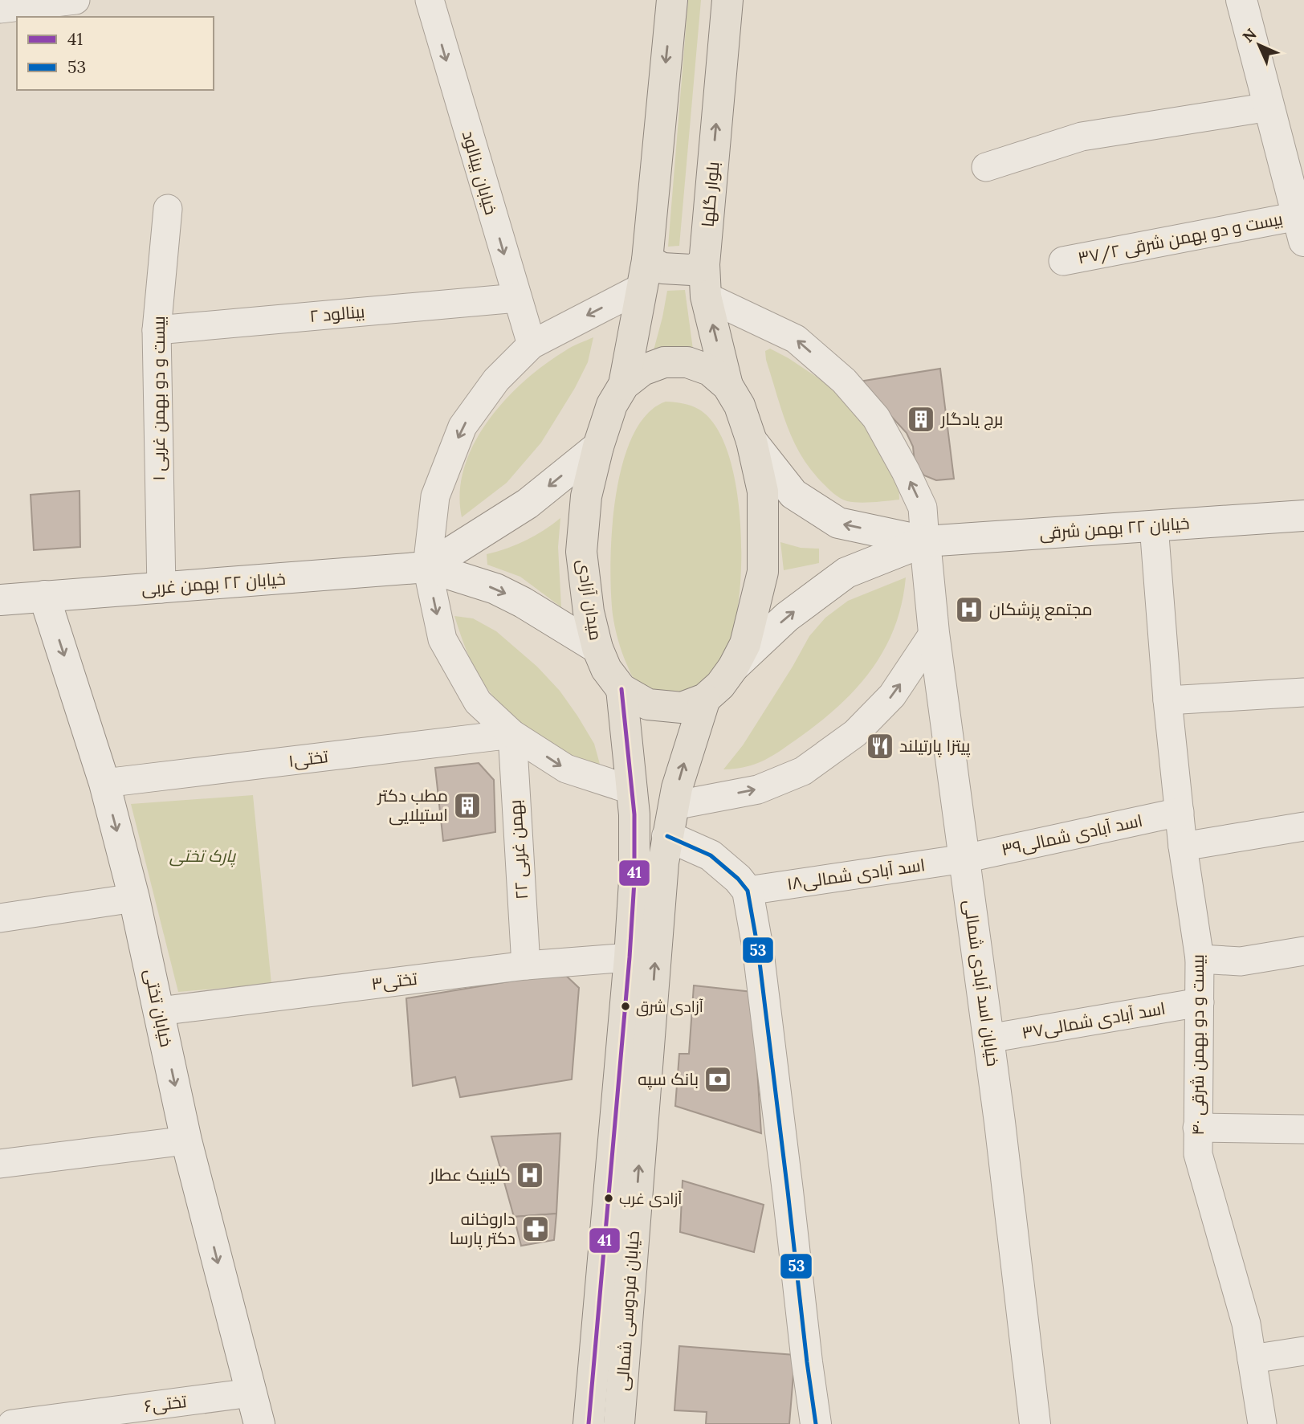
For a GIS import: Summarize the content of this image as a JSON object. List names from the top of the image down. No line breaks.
{"streets":{"main road":["بلوار گلها","خیابان ۲۲ بهمن شرقی","خیابان ۲۲ بهمن غربی","میدان آزادی","خیابان اسد آبادی شمالی","خیابان تختی","خیابان فردوسی شمالی"],"street":["خیابان بینالود","بیست و دو بهمن شرقی ۳۷/۲","بینالود ۲","بیست و دو بهمن غربی ۱","تختی۱","اسد آبادی شمالی۳۹","۲۲ بهمن غربی","اسد آبادی شمالی۱۸","تختی۳","اسد آبادی شمالی۳۷","بیست و دو بهمن شرقی ۴۰","تختی۶"]},"crossings":[["خیابان بینالود","بینالود ۲"],["بلوار گلها","میدان آزادی"],["بینالود ۲","بیست و دو بهمن غربی ۱"],["بیست و دو بهمن غربی ۱","خیابان ۲۲ بهمن غربی"],["خیابان ۲۲ بهمن شرقی","میدان آزادی"],["خیابان ۲۲ بهمن شرقی","خیابان اسد آبادی شمالی"],["خیابان ۲۲ بهمن شرقی","بیست و دو بهمن شرقی ۴۰"],["خیابان ۲۲ بهمن غربی","میدان آزادی"],["خیابان ۲۲ بهمن غربی","خیابان تختی"],["میدان آزادی","خیابان فردوسی شمالی"],["تختی۱","۲۲ بهمن غربی"],["تختی۱","خیابان تختی"],["اسد آبادی شمالی۳۹","اسد آبادی شمالی۱۸"],["اسد آبادی شمالی۳۹","خیابان اسد آبادی شمالی"],["اسد آبادی شمالی۳۹","بیست و دو بهمن شرقی ۴۰"],["۲۲ بهمن غربی","تختی۳"],["اسد آبادی شمالی۱۸","خیابان اسد آبادی شمالی"],["تختی۳","خیابان تختی"],["تختی۳","خیابان فردوسی شمالی"],["خیابان اسد آبادی شمالی","اسد آبادی شمالی۳۷"],["خیابان تختی","تختی۶"],["اسد آبادی شمالی۳۷","بیست و دو بهمن شرقی ۴۰"]],"one_way":["خیابان بینالود","خیابان تختی"],"parks":["پارک تختی"],"places":{"building":["برج یادگار","مطب دکتر استیلایی"],"hospital":["مجتمع پزشکان","کلینیک عطار"],"restaurant":["پیتزا پارتیلند"],"other":["آزادی شرق","آزادی غرب"],"bank":["بانک سپه"],"pharmacy":["داروخانه دکتر پارسا"]},"lines":["transit line 41","transit line 53"],"legend":["41","53"],"north":"top left"}
